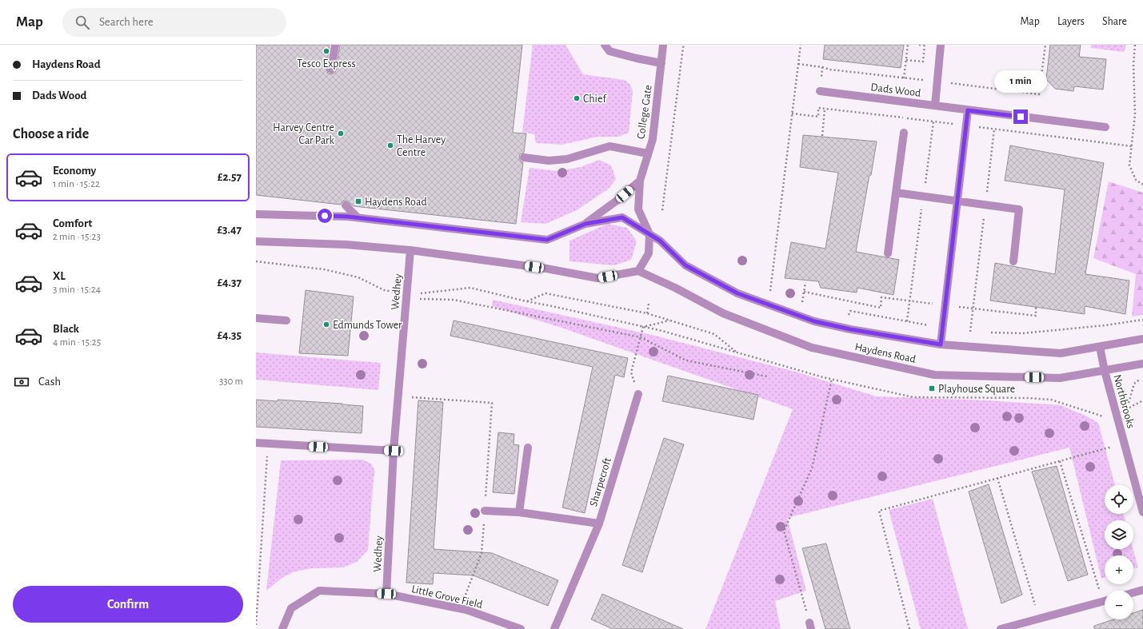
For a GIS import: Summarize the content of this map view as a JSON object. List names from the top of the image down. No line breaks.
{"streets":{"street":["Dads Wood","College Gate","Wedhey","Haydens Road","Northbrooks","Sharpecroft","Little Grove Field"]},"crossings":[["College Gate","Haydens Road"],["Wedhey","Little Grove Field"],["Haydens Road","Northbrooks"]],"places":{"other":["Tesco Express","Chief","Harvey Centre Car Park","The Harvey Centre","Edmunds Tower"],"transit":["Haydens Road","Playhouse Square"]},"page":{"header":"Map","search":"Search here","nav":["Map","Layers","Share"],"banner":["Haydens Road","Dads Wood"],"bubble":"1 min","heading":"Choose a ride","list":[{"name":"Economy","note":"1 min · 15:22","value":"£2.57"},{"name":"Comfort","note":"2 min · 15:23","value":"£3.47"},{"name":"XL","note":"3 min · 15:24","value":"£4.37"},{"name":"Black","note":"4 min · 15:25","value":"£4.35"}],"pay":["Cash","330 m"],"map_buttons":["+","−"],"buttons":"Confirm"}}
